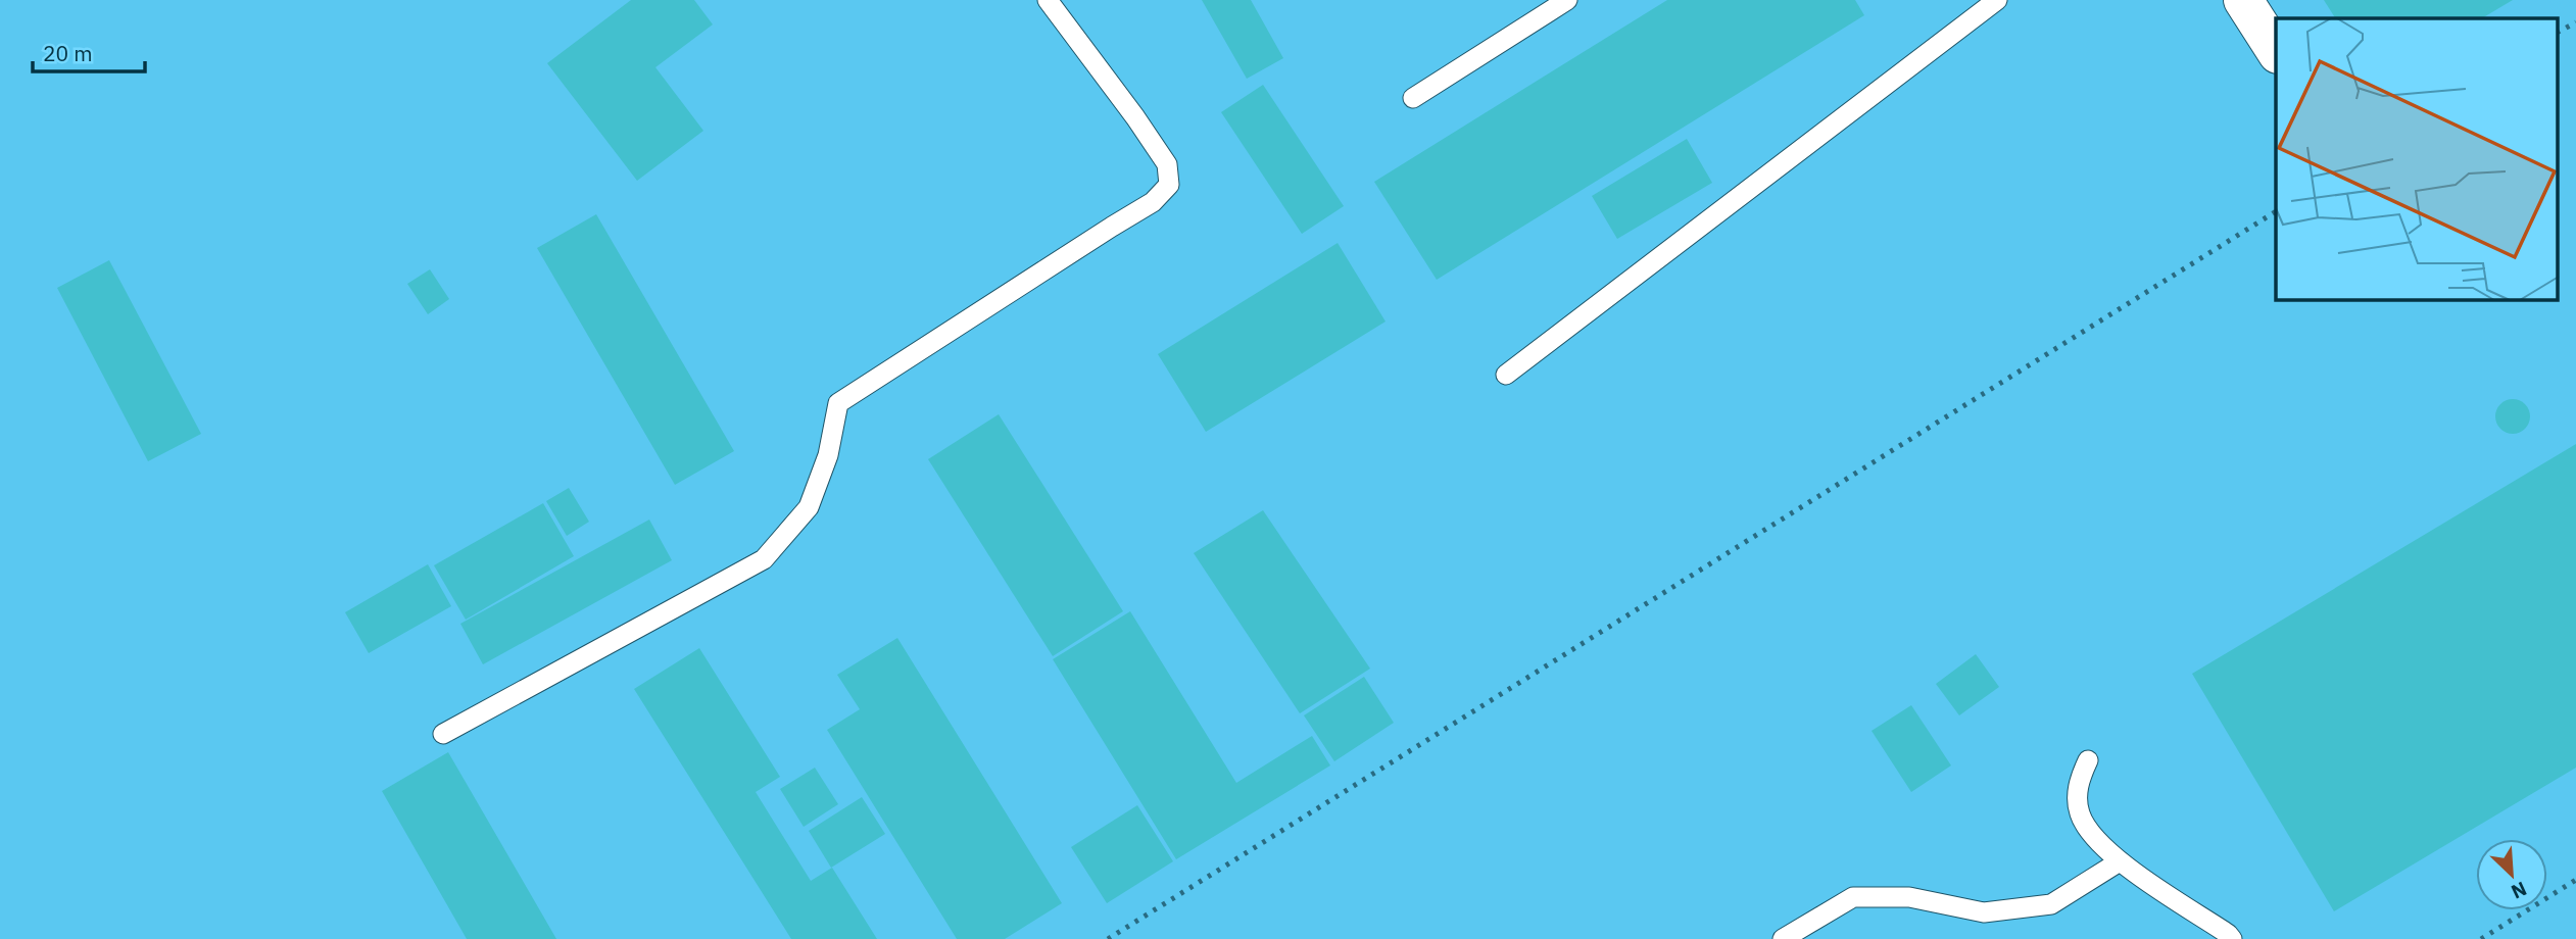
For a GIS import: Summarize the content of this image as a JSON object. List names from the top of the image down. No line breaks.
{"scale_bar":"20 m","north":"bottom right"}
